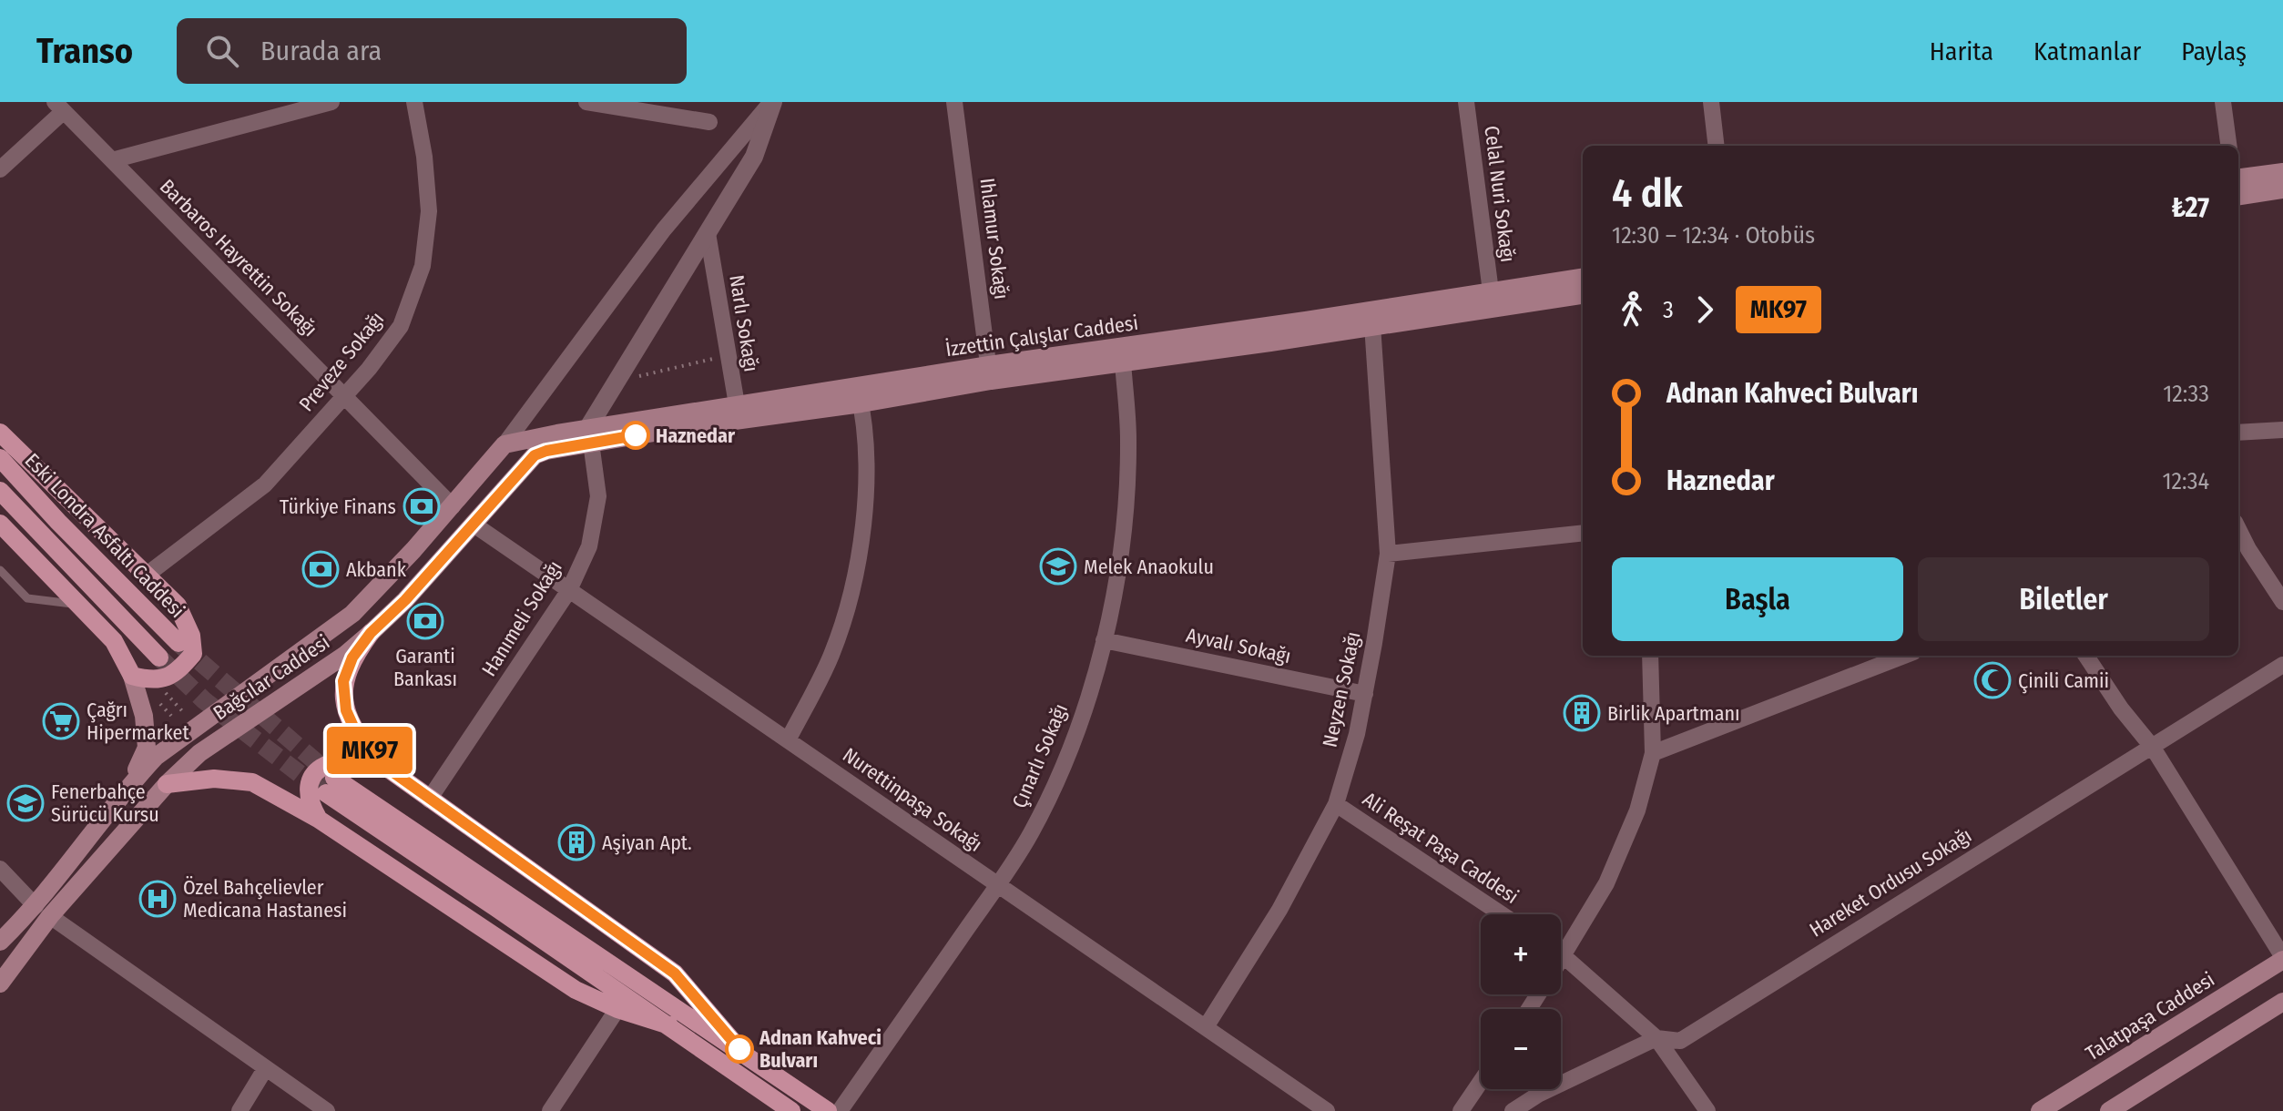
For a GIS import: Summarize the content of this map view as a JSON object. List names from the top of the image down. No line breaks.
{"streets":{"main road":["İzzettin Çalışlar Caddesi","Eski Londra Asfaltı Caddesi","Bağcılar Caddesi","Talatpaşa Caddesi"],"street":["Celal Nuri Sokağı","Ihlamur Sokağı","Barbaros Hayrettin Sokağı","Narlı Sokağı","Preveze Sokağı","Hanımeli Sokağı","Ayvalı Sokağı","Neyzen Sokağı","Çınarlı Sokağı","Nurettinpaşa Sokağı","Ali Reşat Paşa Caddesi","Hareket Ordusu Sokağı"]},"crossings":[["Celal Nuri Sokağı","İzzettin Çalışlar Caddesi"],["Ihlamur Sokağı","İzzettin Çalışlar Caddesi"],["Barbaros Hayrettin Sokağı","Preveze Sokağı"],["Barbaros Hayrettin Sokağı","Bağcılar Caddesi"],["Narlı Sokağı","İzzettin Çalışlar Caddesi"],["İzzettin Çalışlar Caddesi","Hanımeli Sokağı"],["İzzettin Çalışlar Caddesi","Bağcılar Caddesi"],["İzzettin Çalışlar Caddesi","Neyzen Sokağı"],["İzzettin Çalışlar Caddesi","Çınarlı Sokağı"],["Hanımeli Sokağı","Bağcılar Caddesi"],["Hanımeli Sokağı","Nurettinpaşa Sokağı"],["Ayvalı Sokağı","Neyzen Sokağı"],["Ayvalı Sokağı","Çınarlı Sokağı"],["Bağcılar Caddesi","Nurettinpaşa Sokağı"],["Neyzen Sokağı","Nurettinpaşa Sokağı"],["Neyzen Sokağı","Ali Reşat Paşa Caddesi"],["Çınarlı Sokağı","Nurettinpaşa Sokağı"]],"places":{"other":["Haznedar","Adnan Kahveci Bulvarı"],"bank":["Türkiye Finans","Akbank","Garanti Bankası"],"school or university":["Melek Anaokulu","Fenerbahçe Sürücü Kursu"],"mosque":["Çinili Camii"],"building":["Birlik Apartmanı","Aşiyan Apt."],"supermarket":["Çağrı Hipermarket"],"hospital":["Özel Bahçelievler Medicana Hastanesi"]},"lines":["bus line MK97"],"page":{"header":"Transo","search":"Burada ara","nav":["Harita","Katmanlar","Paylaş"],"on_map":"MK97","heading":["4 dk","12:30 – 12:34 · Otobüs","₺27"],"legs":["3","MK97"],"list":[{"name":"Adnan Kahveci Bulvarı","value":"12:33"},{"name":"Haznedar","value":"12:34"}],"buttons":["Başla","Biletler"],"map_buttons":["+","−"]}}
